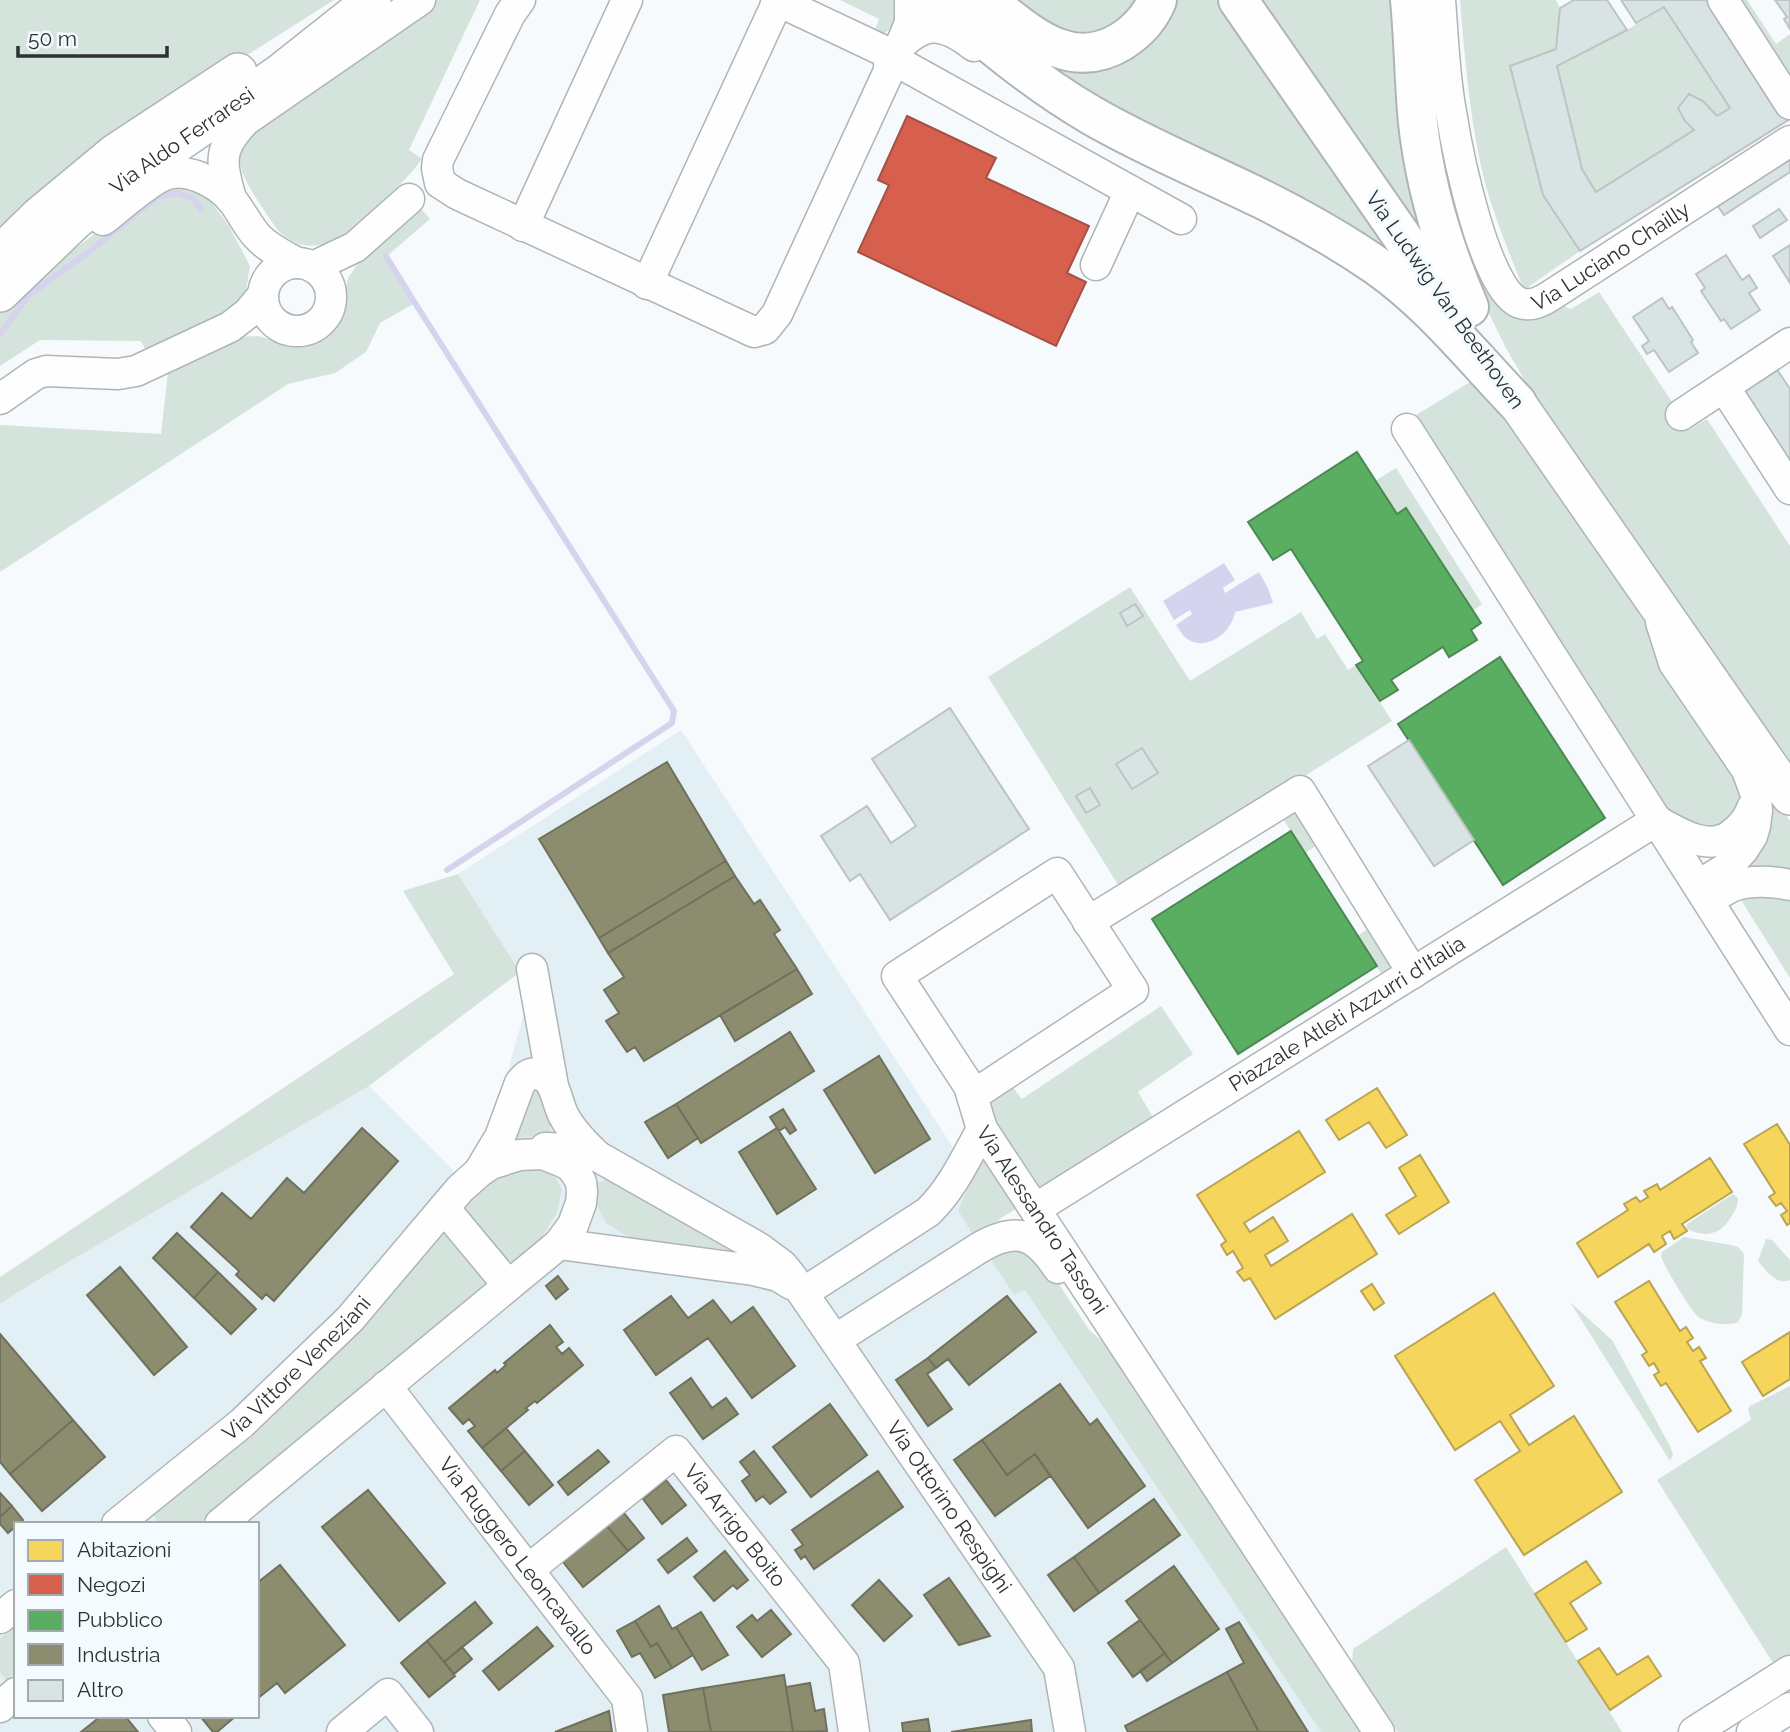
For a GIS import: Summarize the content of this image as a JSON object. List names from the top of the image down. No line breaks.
{"streets":{"highway":["Via Ludwig Van Beethoven"],"main road":["Via Aldo Ferraresi"],"street":["Via Luciano Chailly","Piazzale Atleti Azzurri d'Italia","Via Alessandro Tassoni","Via Vittore Veneziani","Via Ottorino Respighi","Via Arrigo Boito","Via Ruggero Leoncavallo"]},"crossings":[["Piazzale Atleti Azzurri d'Italia","Via Alessandro Tassoni"],["Via Alessandro Tassoni","Via Ottorino Respighi"],["Via Vittore Veneziani","Via Ottorino Respighi"],["Via Vittore Veneziani","Via Ruggero Leoncavallo"],["Via Arrigo Boito","Via Ruggero Leoncavallo"]],"legend":["Abitazioni","Negozi","Pubblico","Industria","Altro"],"scale_bar":"50 m"}
